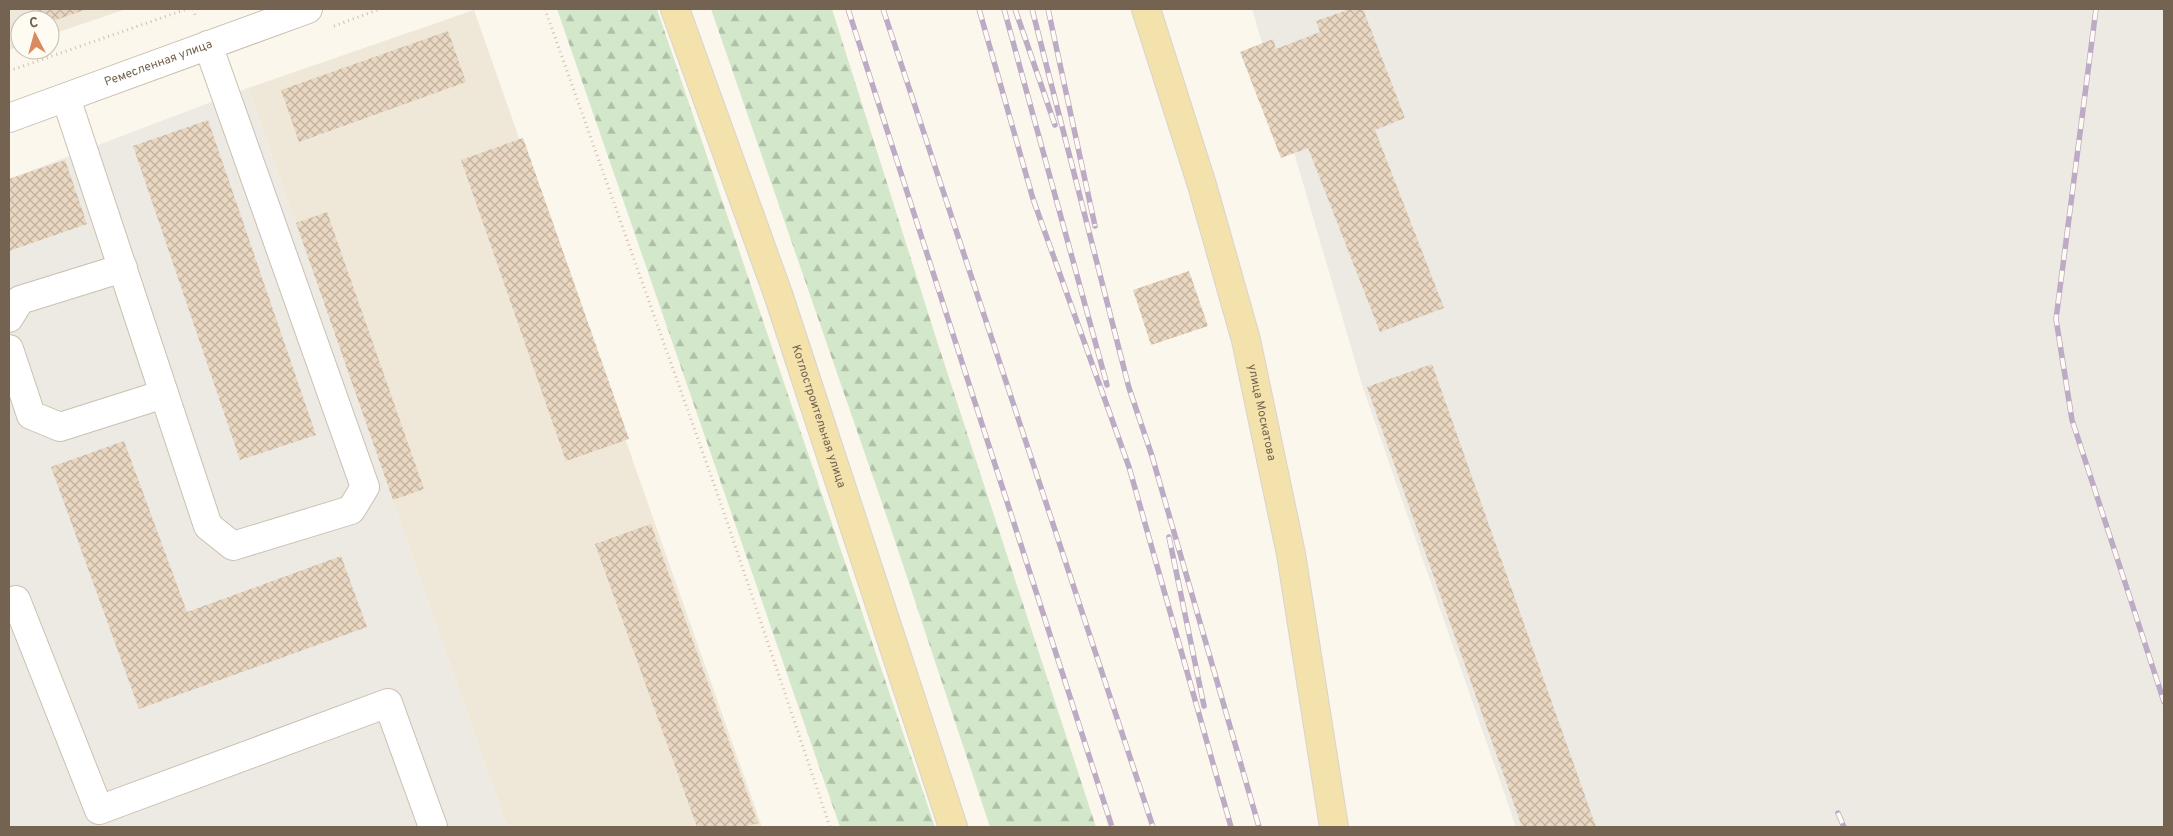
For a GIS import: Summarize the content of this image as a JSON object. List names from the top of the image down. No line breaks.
{"streets":{"main road":["улица Москатова","Котлостроительная улица"],"street":["Ремесленная улица"]},"north":"top"}
